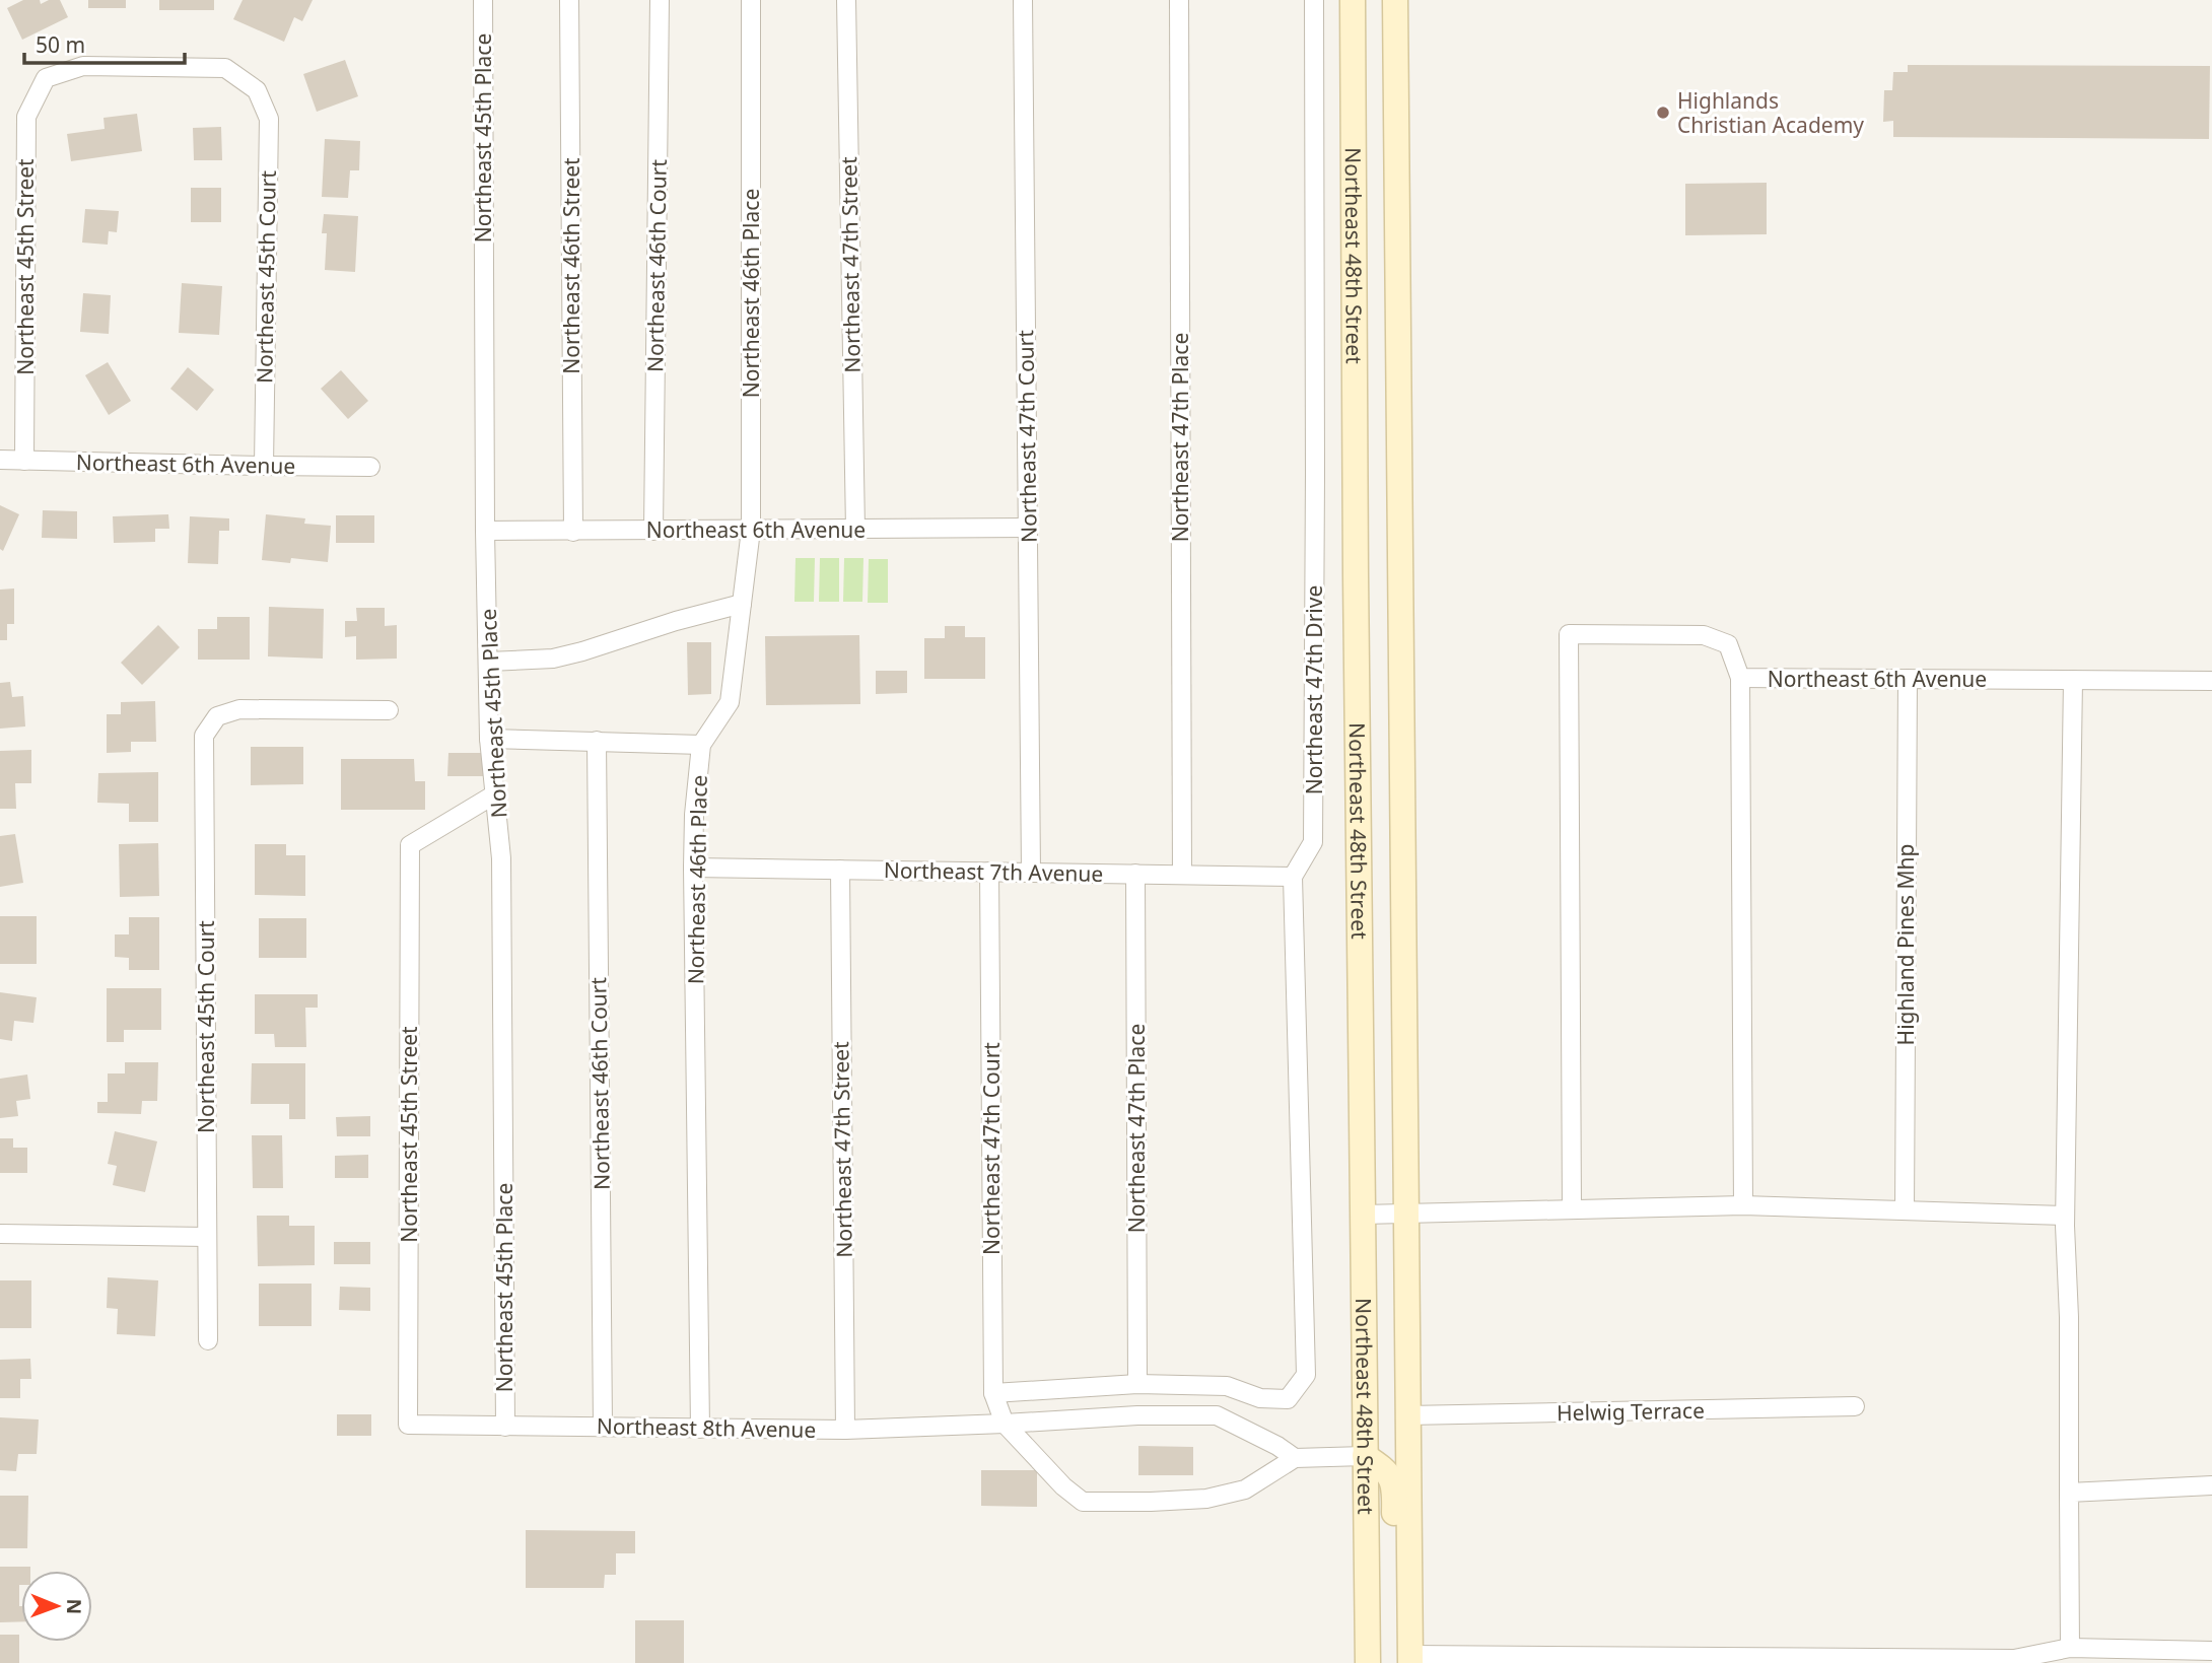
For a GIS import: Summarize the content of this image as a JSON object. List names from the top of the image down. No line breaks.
{"streets":{"main road":["Northeast 48th Street"],"street":["Northeast 45th Place","Northeast 47th Street","Northeast 46th Street","Northeast 46th Court","Northeast 45th Street","Northeast 45th Court","Northeast 46th Place","Northeast 47th Court","Northeast 47th Place","Northeast 6th Avenue","Northeast 47th Drive","Northeast 7th Avenue","Highland Pines Mhp","Helwig Terrace","Northeast 8th Avenue"]},"crossings":[["Northeast 45th Place","Northeast 45th Street"],["Northeast 45th Place","Northeast 6th Avenue"],["Northeast 45th Place","Northeast 8th Avenue"],["Northeast 48th Street","Helwig Terrace"],["Northeast 47th Street","Northeast 6th Avenue"],["Northeast 47th Street","Northeast 7th Avenue"],["Northeast 47th Street","Northeast 8th Avenue"],["Northeast 46th Street","Northeast 6th Avenue"],["Northeast 46th Court","Northeast 6th Avenue"],["Northeast 46th Court","Northeast 8th Avenue"],["Northeast 45th Street","Northeast 45th Court"],["Northeast 45th Street","Northeast 6th Avenue"],["Northeast 45th Street","Northeast 8th Avenue"],["Northeast 45th Court","Northeast 6th Avenue"],["Northeast 46th Place","Northeast 6th Avenue"],["Northeast 46th Place","Northeast 7th Avenue"],["Northeast 46th Place","Northeast 8th Avenue"],["Northeast 47th Court","Northeast 6th Avenue"],["Northeast 47th Court","Northeast 7th Avenue"],["Northeast 47th Court","Northeast 8th Avenue"],["Northeast 47th Place","Northeast 7th Avenue"],["Northeast 6th Avenue","Highland Pines Mhp"],["Northeast 47th Drive","Northeast 7th Avenue"]],"places":["Highlands Christian Academy"],"scale_bar":"50 m","north":"right"}
